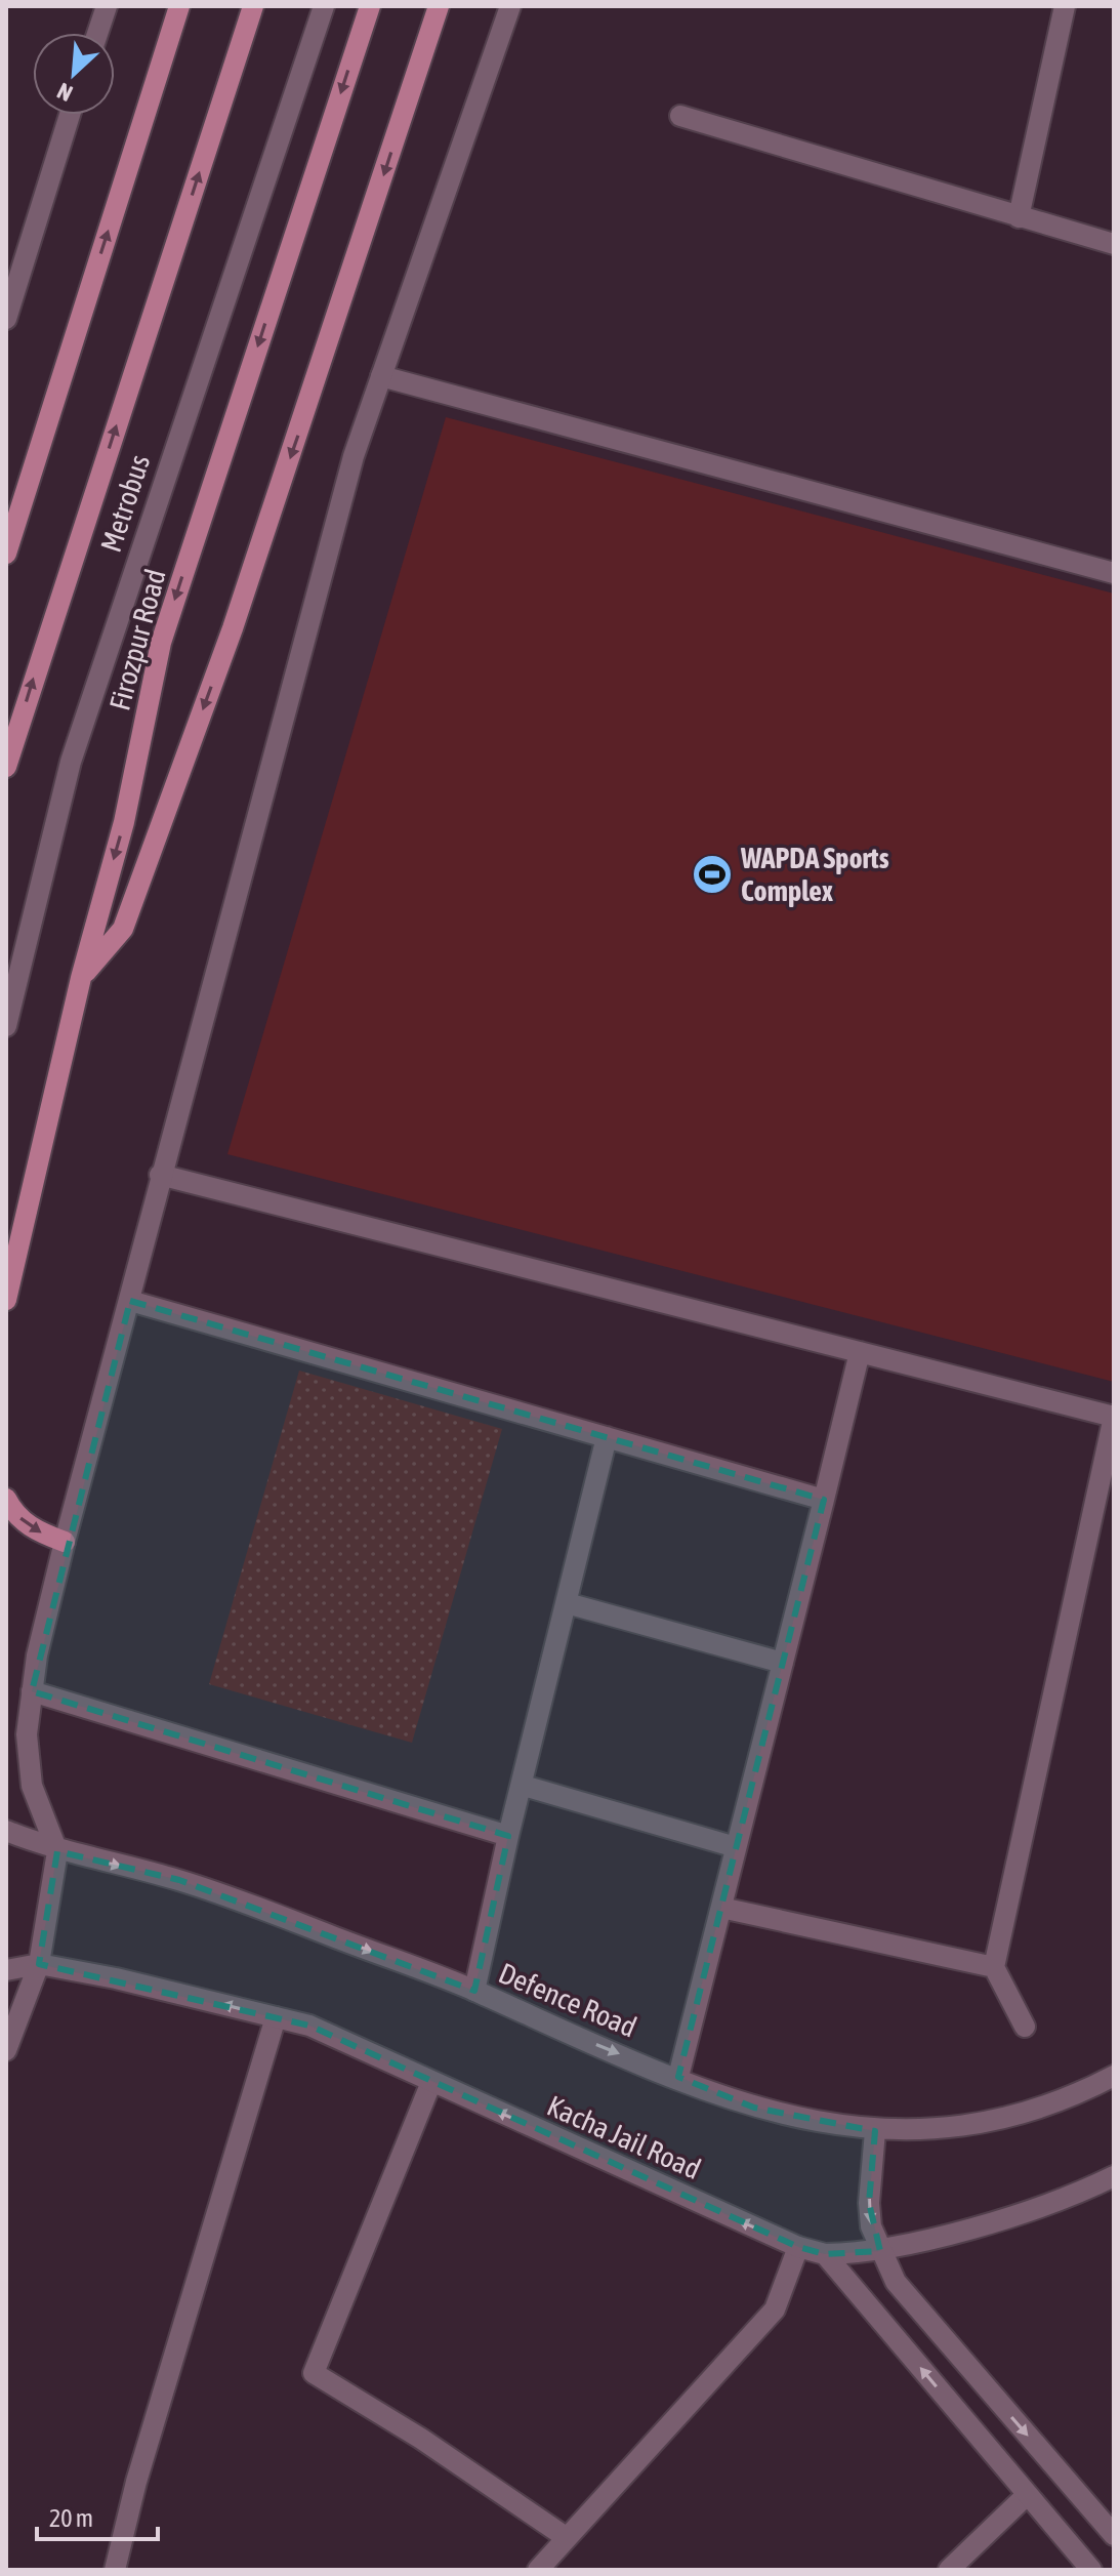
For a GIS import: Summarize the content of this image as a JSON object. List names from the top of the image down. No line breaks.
{"streets":{"main road":["Firozpur Road"],"street":["Metrobus","Defence Road","Kacha Jail Road"]},"one_way":["Kacha Jail Road"],"places":{"sports":["WAPDA Sports Complex"]},"scale_bar":"20 m","north":"bottom left"}
